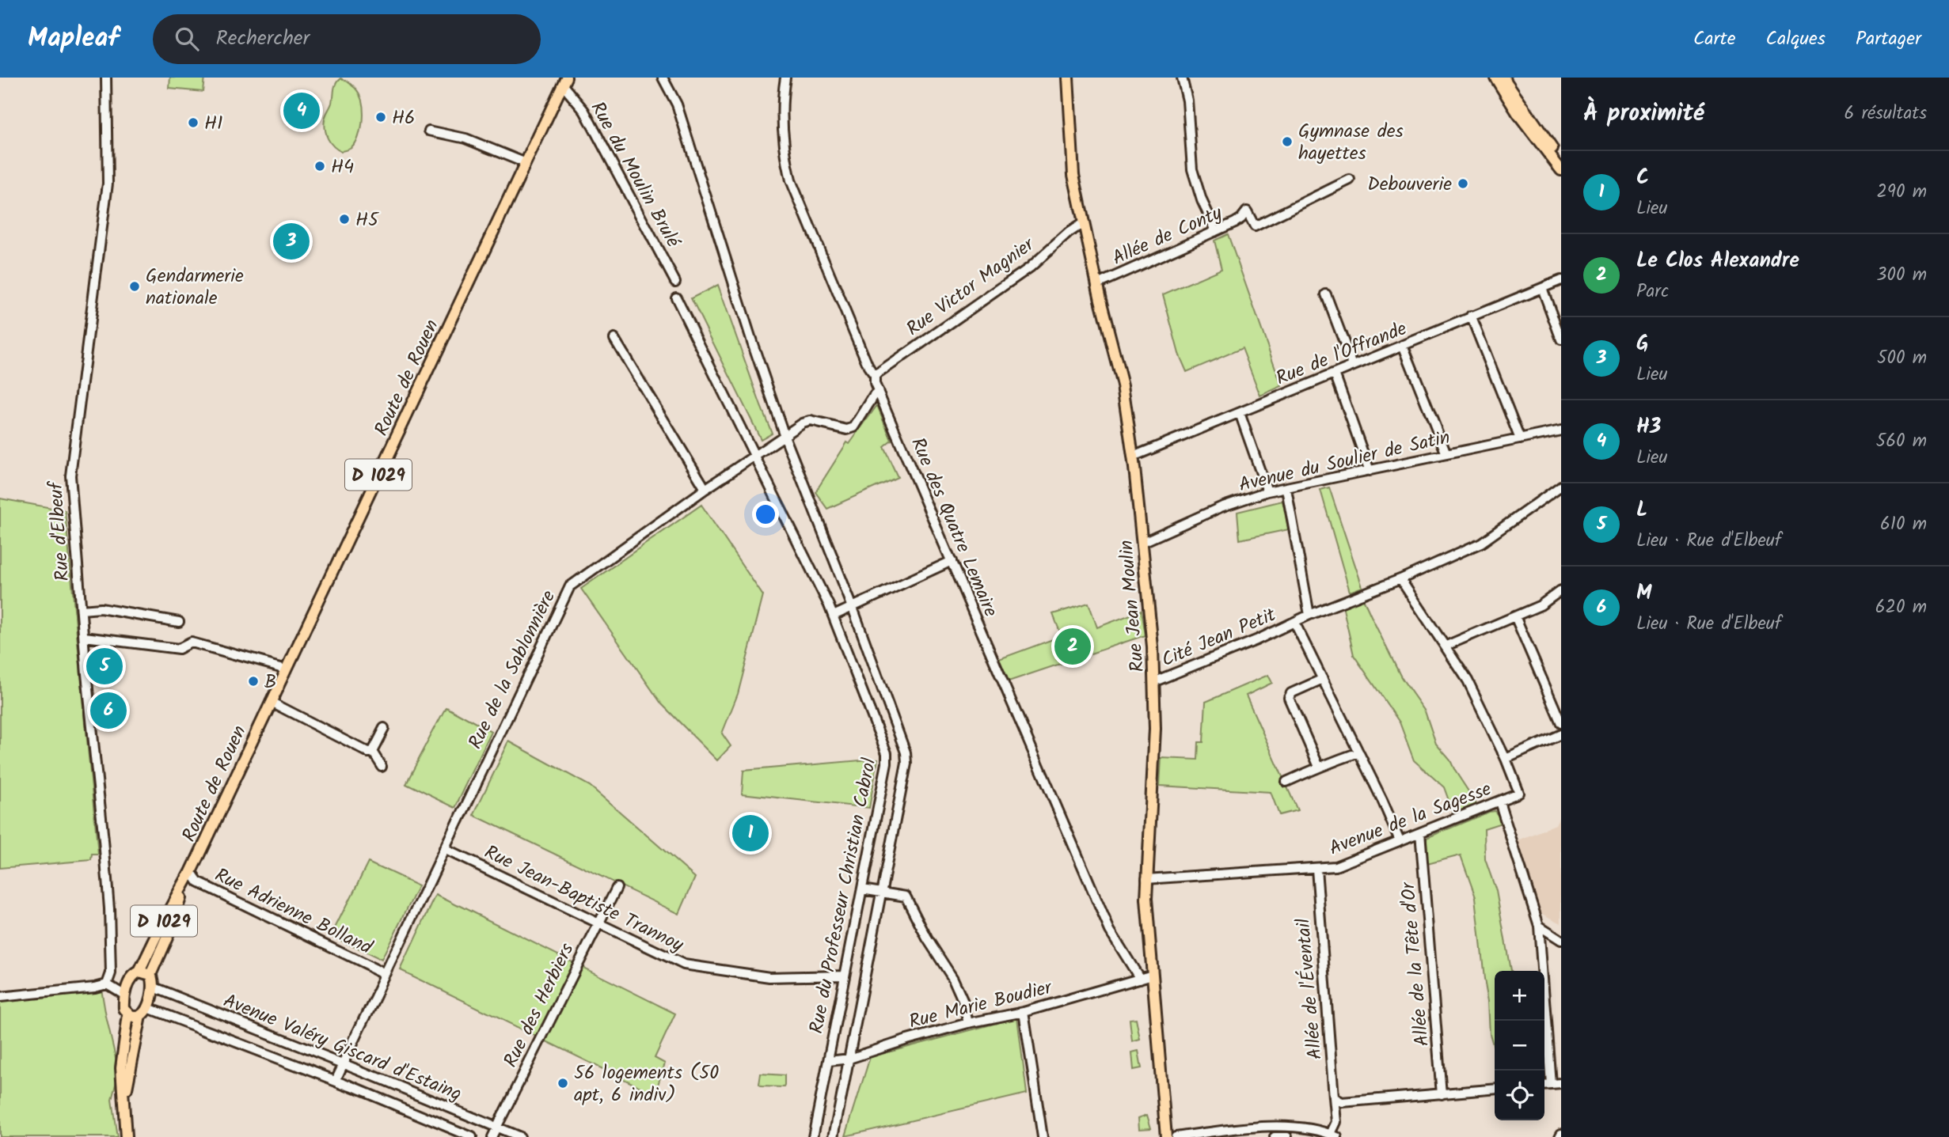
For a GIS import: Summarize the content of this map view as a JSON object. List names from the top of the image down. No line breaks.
{"streets":{"main road":["Route de Rouen","D 1029","Rue Jean Moulin"],"street":["Rue du Moulin Brulé","Allée de Conty","Rue Victor Magnier","Rue de l'Offrande","Avenue du Soulier de Satin","Rue des Quatre Lemaire","Rue d'Elbeuf","Cité Jean Petit","Rue de la Sablonnière","Avenue de la Sagesse","Rue du Professeur Christian Cabrol","Rue Jean-Baptiste Trannoy","Rue Adrienne Bolland","Allée de la Tête d'Or","Allée de l'Éventail","Rue Marie Boudier","Rue des Herbiers","Avenue Valéry Giscard d'Estaing"]},"crossings":[["Rue du Moulin Brulé","Route de Rouen"],["Allée de Conty","Rue Jean Moulin"],["Rue Victor Magnier","Rue des Quatre Lemaire"],["Rue Victor Magnier","Rue Jean Moulin"],["Rue de l'Offrande","Rue Jean Moulin"],["Route de Rouen","Rue Adrienne Bolland"],["Avenue du Soulier de Satin","Rue Jean Moulin"],["Rue des Quatre Lemaire","Rue de la Sablonnière"],["Rue des Quatre Lemaire","Rue Marie Boudier"],["Rue Jean Moulin","Cité Jean Petit"],["Rue Jean Moulin","Avenue de la Sagesse"],["Rue Jean Moulin","Rue Marie Boudier"],["Rue de la Sablonnière","Rue du Professeur Christian Cabrol"],["Rue de la Sablonnière","Rue Jean-Baptiste Trannoy"],["Rue de la Sablonnière","Rue Adrienne Bolland"],["Rue de la Sablonnière","Avenue Valéry Giscard d'Estaing"],["Avenue de la Sagesse","Allée de la Tête d'Or"],["Avenue de la Sagesse","Allée de l'Éventail"],["Rue du Professeur Christian Cabrol","Rue Jean-Baptiste Trannoy"],["Rue du Professeur Christian Cabrol","Rue Marie Boudier"],["Rue Jean-Baptiste Trannoy","Rue des Herbiers"],["Rue des Herbiers","Avenue Valéry Giscard d'Estaing"]],"places":["H6","H1","Gymnase des hayettes","H4","Debouverie","H5","Gendarmerie nationale","B","56 logements (50 apt, 6 indiv)"],"page":{"header":"Mapleaf","search":"Rechercher","nav":["Carte","Calques","Partager"],"heading":["À proximité","6 résultats"],"pins":["4","3","2","5","6","1"],"list":[{"mark":"1","name":"C","note":"Lieu","value":"290 m"},{"mark":"2","name":"Le Clos Alexandre","note":"Parc","value":"300 m"},{"mark":"3","name":"G","note":"Lieu","value":"500 m"},{"mark":"4","name":"H3","note":"Lieu","value":"560 m"},{"mark":"5","name":"L","note":"Lieu · Rue d'Elbeuf","value":"610 m"},{"mark":"6","name":"M","note":"Lieu · Rue d'Elbeuf","value":"620 m"}],"map_buttons":["+","−"]}}
